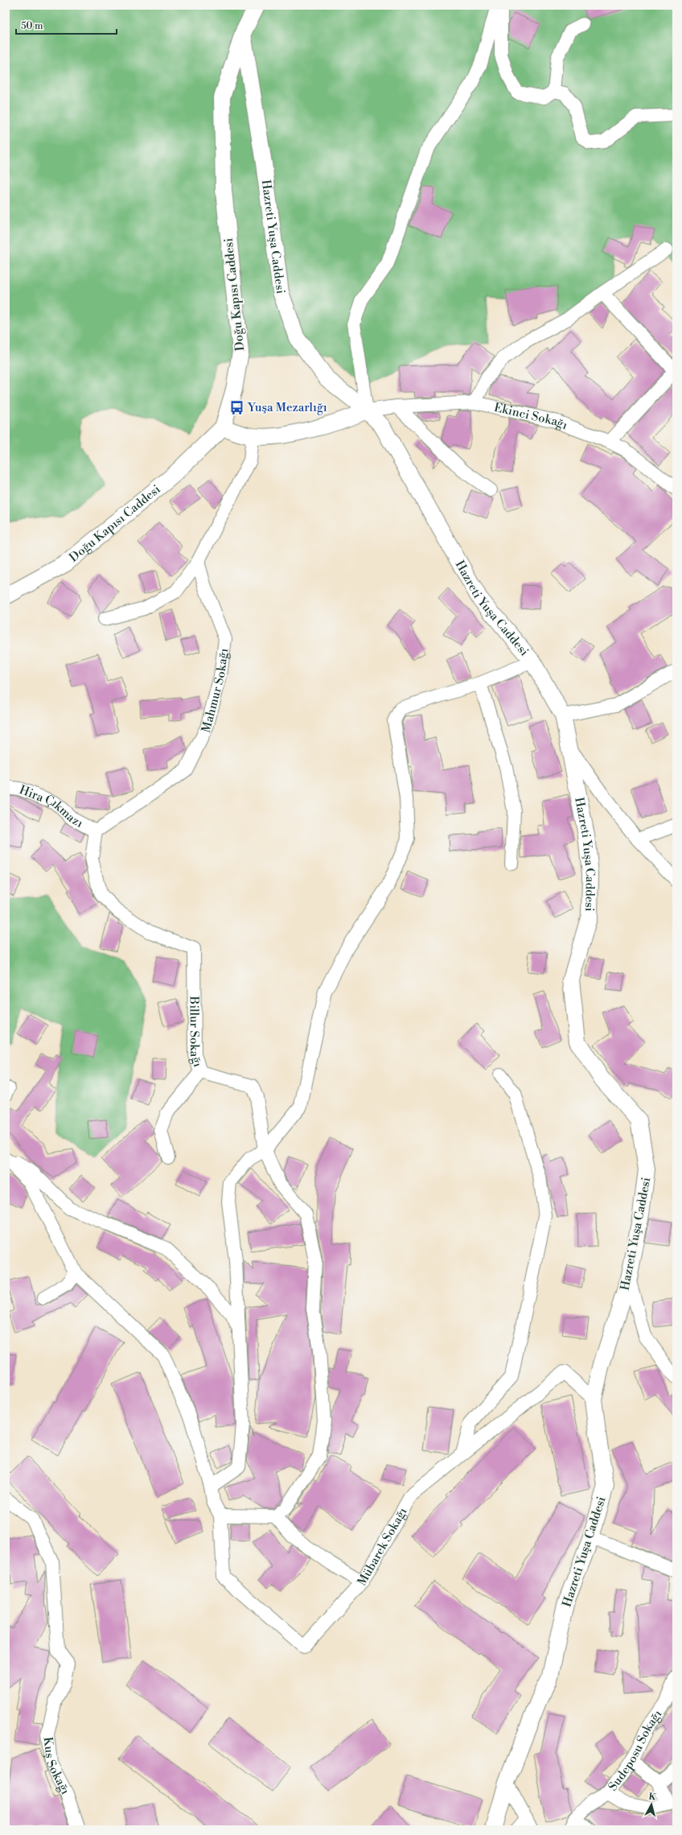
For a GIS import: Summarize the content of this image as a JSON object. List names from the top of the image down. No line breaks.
{"streets":{"street":["Hazreti Yuşa Caddesi","Doğu Kapısı Caddesi","Ekinci Sokağı","Mahmur Sokağı","Hira Çıkmazı","Billur Sokağı","Mübarek Sokağı","Sudeposu Sokağı","Kuş Sokağı"]},"crossings":[["Hazreti Yuşa Caddesi","Doğu Kapısı Caddesi"],["Hazreti Yuşa Caddesi","Ekinci Sokağı"],["Hazreti Yuşa Caddesi","Mübarek Sokağı"],["Mahmur Sokağı","Hira Çıkmazı"],["Mahmur Sokağı","Billur Sokağı"],["Hira Çıkmazı","Billur Sokağı"]],"places":{"bus stop":["Yuşa Mezarlığı"]},"scale_bar":"50 m","north":"top"}
